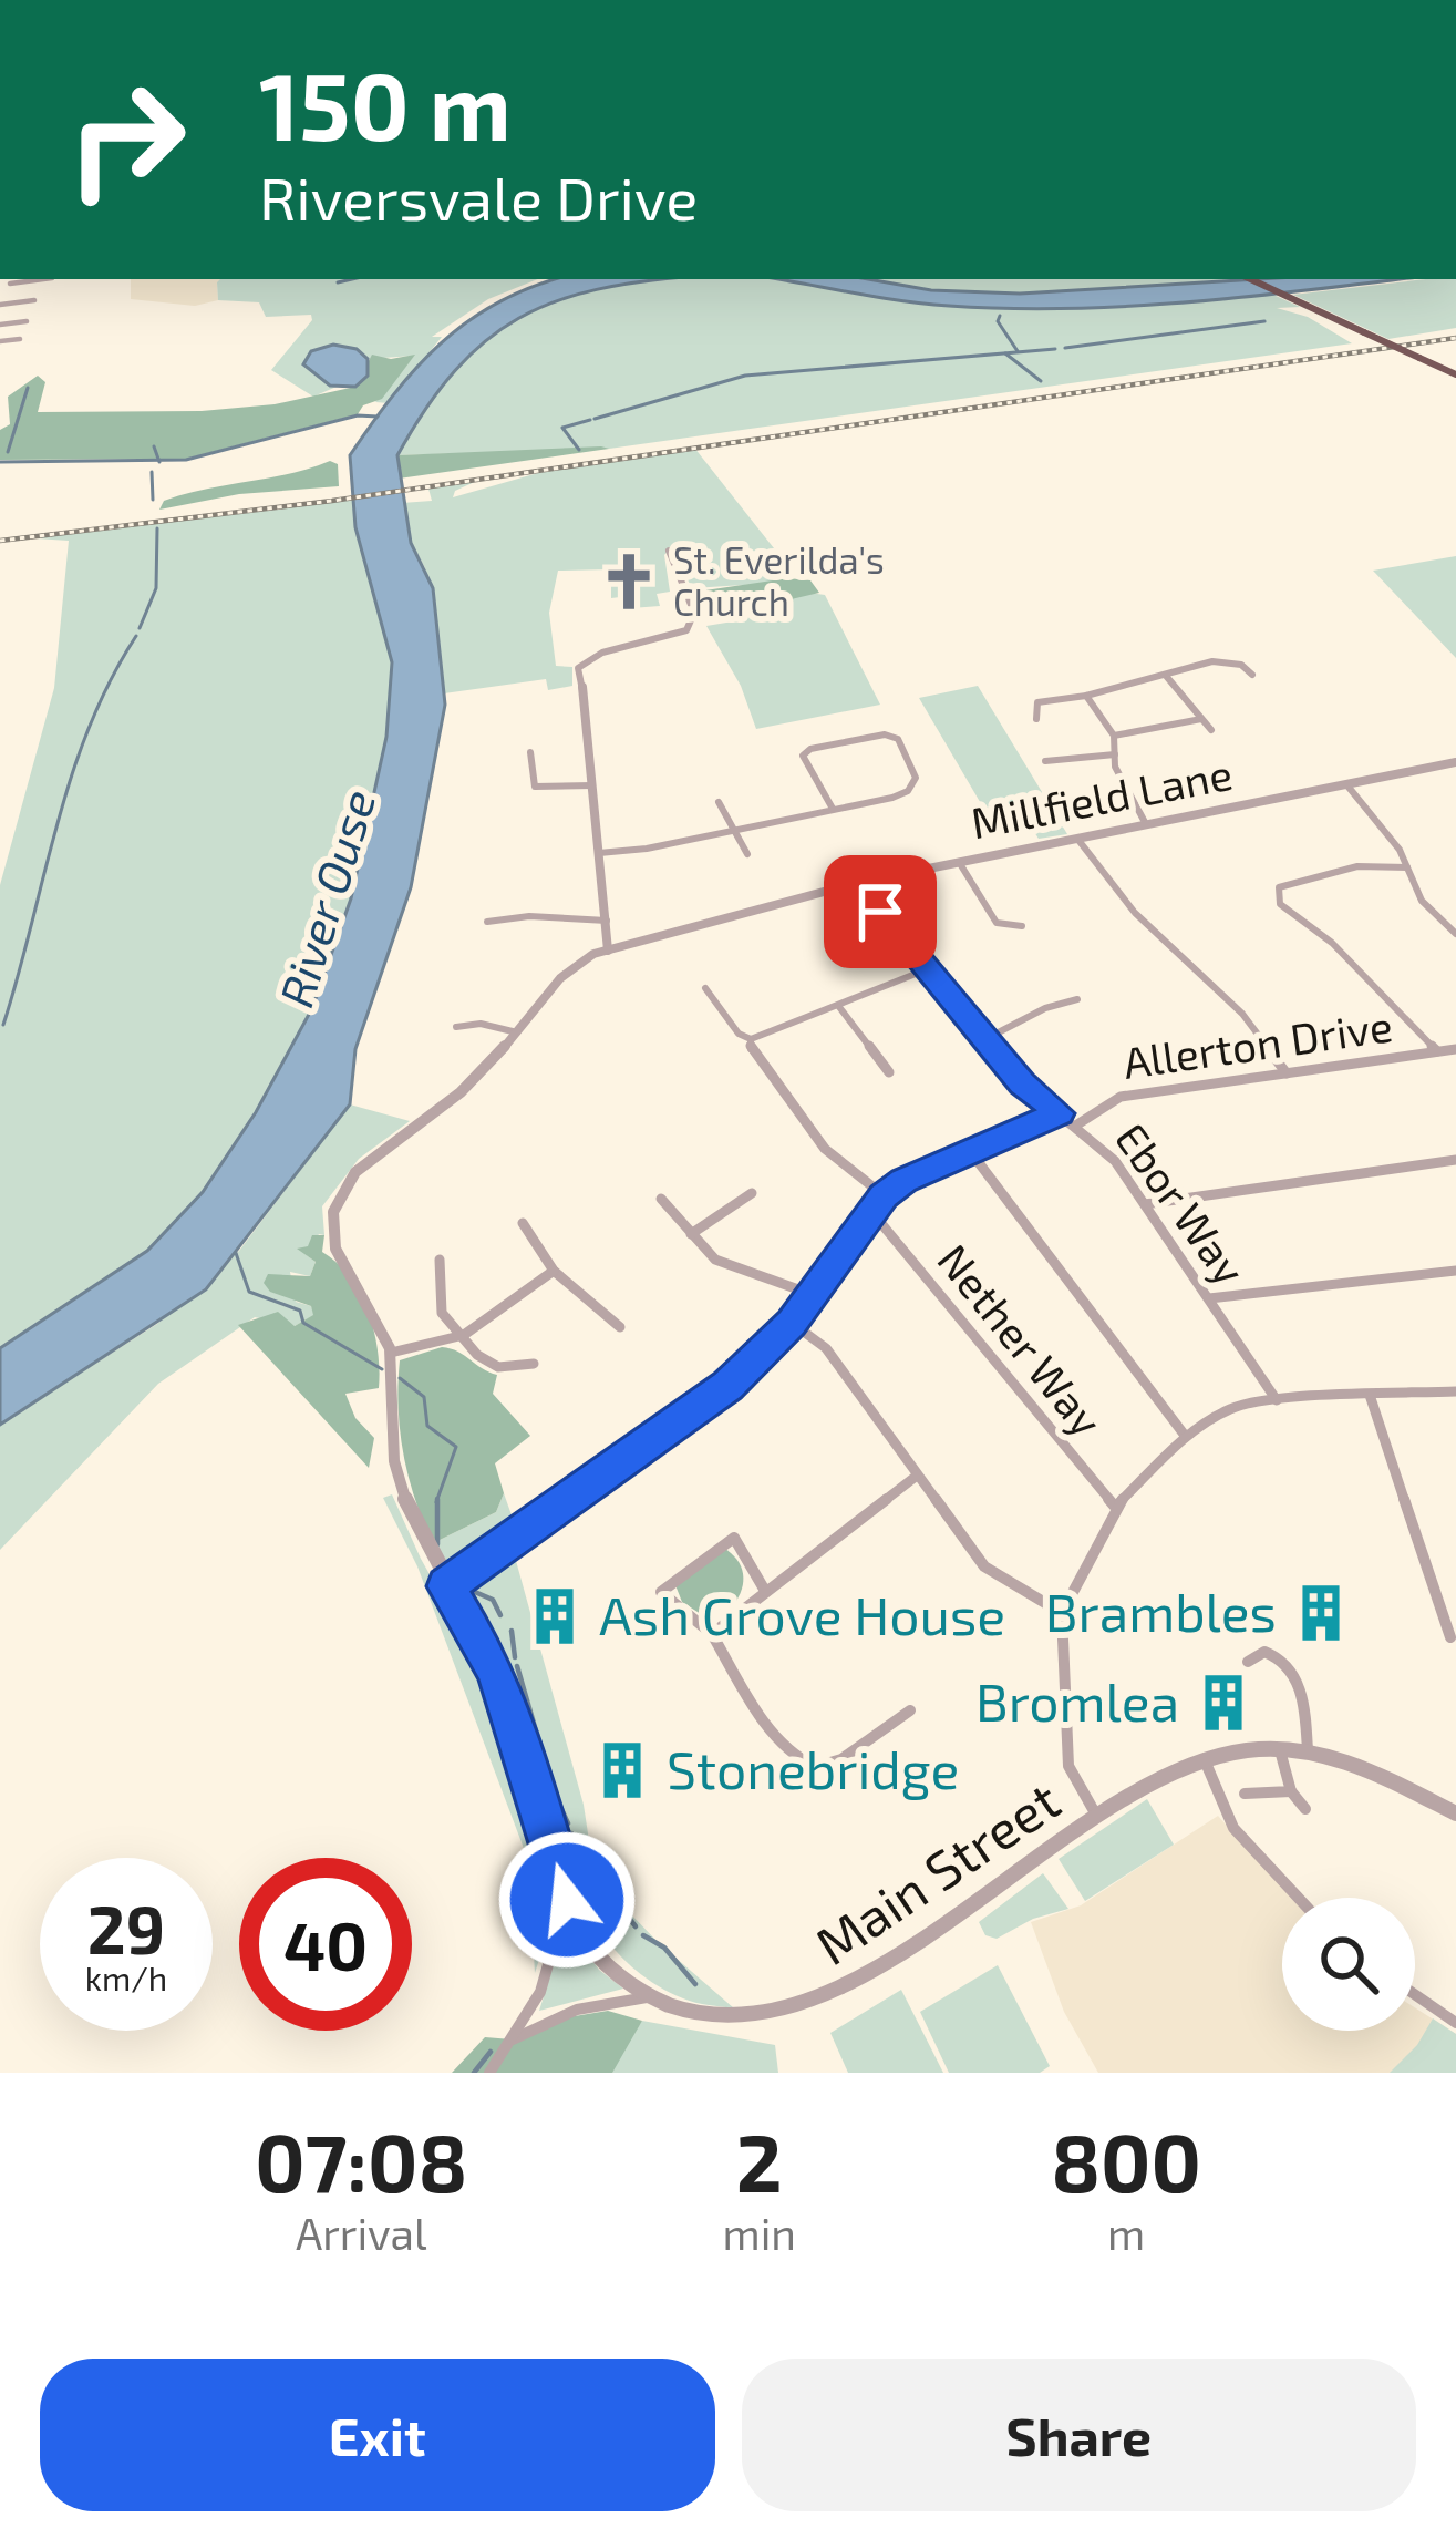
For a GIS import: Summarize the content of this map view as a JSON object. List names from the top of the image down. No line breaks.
{"streets":{"street":["Millfield Lane","Allerton Drive","Ebor Way","Nether Way","Main Street"]},"crossings":[["Millfield Lane","Ebor Way"],["Allerton Drive","Ebor Way"]],"water":["River Ouse"],"places":{"church":["St. Everilda's Church"],"building":["Brambles","Ash Grove House","Bromlea","Stonebridge"]},"page":{"turn":["150 m","Riversvale Drive"],"speed":"29 km/h","limit":"40","eta":["07:08","Arrival","2","min","800","m"],"buttons":["Exit","Share"]}}
